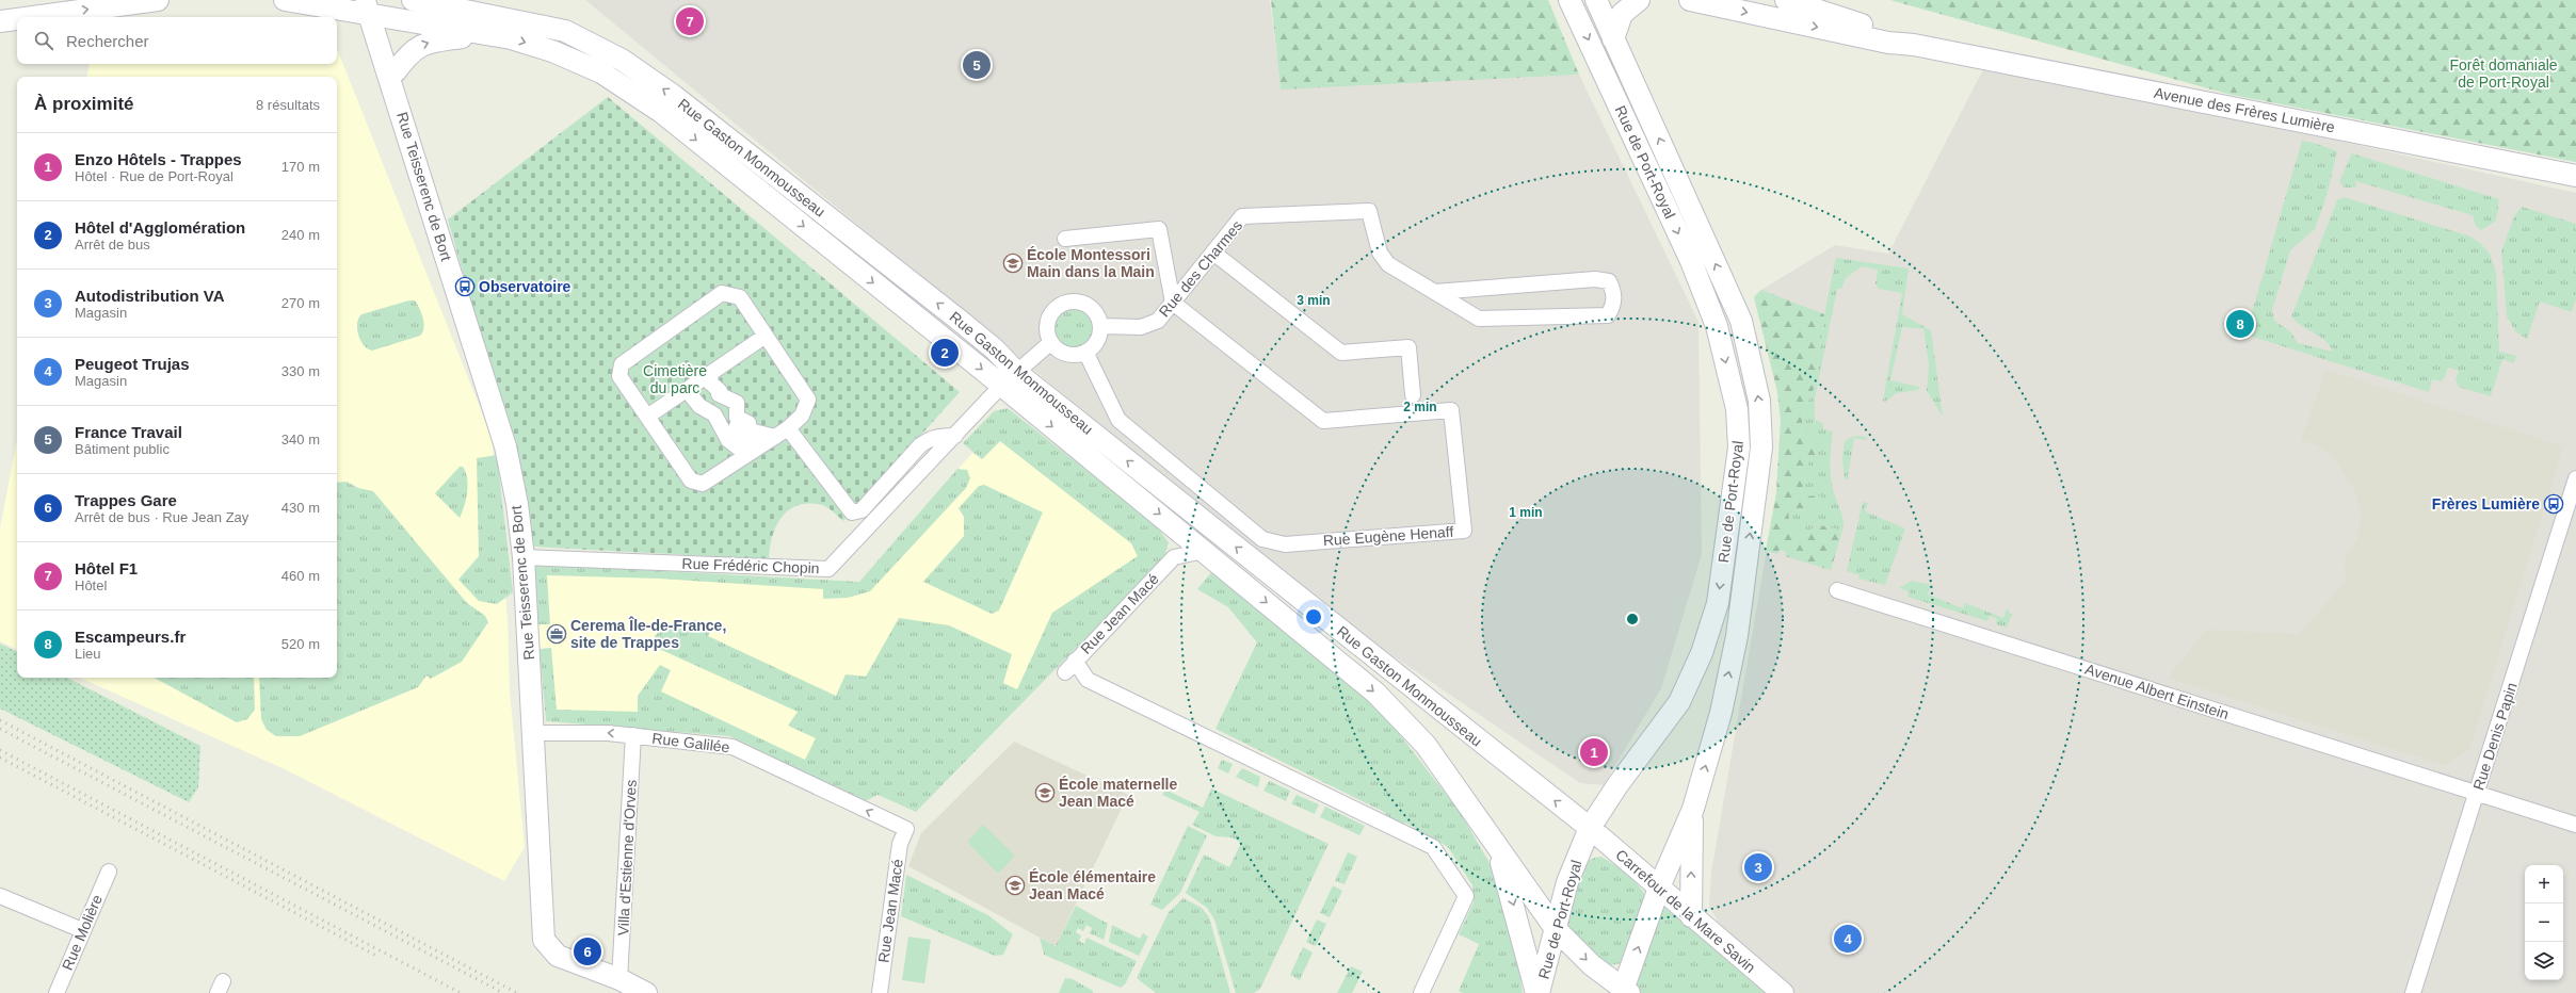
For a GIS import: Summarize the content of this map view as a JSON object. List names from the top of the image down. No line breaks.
{"streets":{"main road":["Avenue des Frères Lumière","Rue Gaston Monmousseau","Rue de Port-Royal","Rue Teisserenc de Bort","Carrefour de la Mare Savin"],"street":["Rue des Charmes","Rue Eugène Henaff","Rue Frédéric Chopin","Rue Jean Macé","Avenue Albert Einstein","Rue Denis Papin","Rue Galilée","Villa d'Estienne d'Orves","Rue Molière"]},"crossings":[["Rue Gaston Monmousseau","Rue de Port-Royal"],["Rue Gaston Monmousseau","Rue Frédéric Chopin"],["Rue Gaston Monmousseau","Carrefour de la Mare Savin"],["Rue de Port-Royal","Carrefour de la Mare Savin"],["Rue Teisserenc de Bort","Rue Frédéric Chopin"],["Rue Teisserenc de Bort","Rue Galilée"],["Rue Teisserenc de Bort","Villa d'Estienne d'Orves"],["Rue des Charmes","Rue Eugène Henaff"],["Rue des Charmes","Rue Frédéric Chopin"],["Rue Eugène Henaff","Rue Frédéric Chopin"],["Rue Jean Macé","Rue Galilée"],["Avenue Albert Einstein","Rue Denis Papin"],["Rue Galilée","Villa d'Estienne d'Orves"]],"one_way":["Rue Galilée"],"parks":["Forêt domaniale de Port-Royal","Cimetière du parc"],"places":{"school or university":["École Montessori Main dans la Main","École maternelle Jean Macé","École élémentaire Jean Macé"],"bus stop":["Observatoire","Frères Lumière"],"office":["Cerema Île-de-France, site de Trappes"]},"page":{"pins":["7","5","8","2","1","3","4","6"],"search":"Rechercher","heading":["À proximité","8 résultats"],"list":[{"mark":"1","name":"Enzo Hôtels - Trappes","note":"Hôtel · Rue de Port-Royal","value":"170 m"},{"mark":"2","name":"Hôtel d'Agglomération","note":"Arrêt de bus","value":"240 m"},{"mark":"3","name":"Autodistribution VA","note":"Magasin","value":"270 m"},{"mark":"4","name":"Peugeot Trujas","note":"Magasin","value":"330 m"},{"mark":"5","name":"France Travail","note":"Bâtiment public","value":"340 m"},{"mark":"6","name":"Trappes Gare","note":"Arrêt de bus · Rue Jean Zay","value":"430 m"},{"mark":"7","name":"Hôtel F1","note":"Hôtel","value":"460 m"},{"mark":"8","name":"Escampeurs.fr","note":"Lieu","value":"520 m"}],"map_buttons":["+","−"]},"rings":["3 min","2 min","1 min"]}
